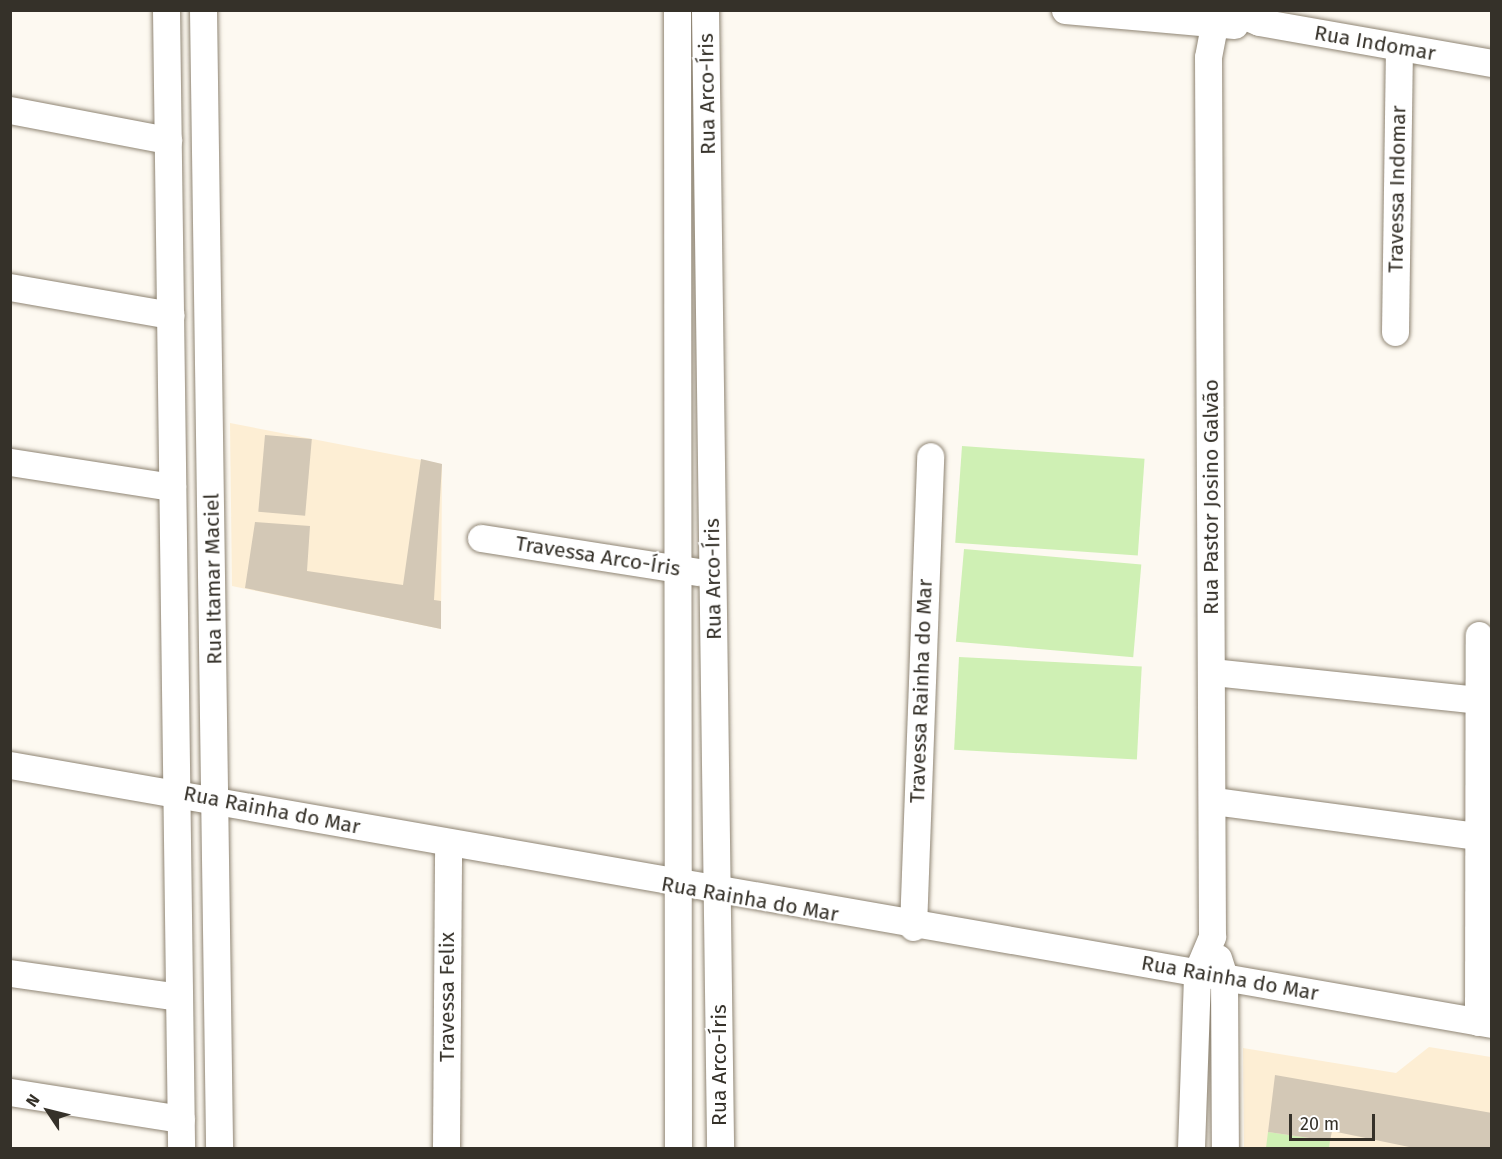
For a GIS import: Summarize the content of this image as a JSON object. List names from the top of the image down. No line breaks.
{"streets":{"street":["Rua Indomar","Rua Arco-Íris","Travessa Indomar","Rua Pastor Josino Galvão","Travessa Arco-Íris","Rua Itamar Maciel","Travessa Rainha do Mar","Rua Rainha do Mar","Travessa Felix"]},"crossings":[["Rua Indomar","Travessa Indomar"],["Rua Indomar","Rua Pastor Josino Galvão"],["Rua Arco-Íris","Travessa Arco-Íris"],["Rua Arco-Íris","Rua Rainha do Mar"],["Rua Pastor Josino Galvão","Rua Rainha do Mar"],["Rua Itamar Maciel","Rua Rainha do Mar"],["Travessa Rainha do Mar","Rua Rainha do Mar"],["Rua Rainha do Mar","Travessa Felix"]],"scale_bar":"20 m","north":"top left"}
